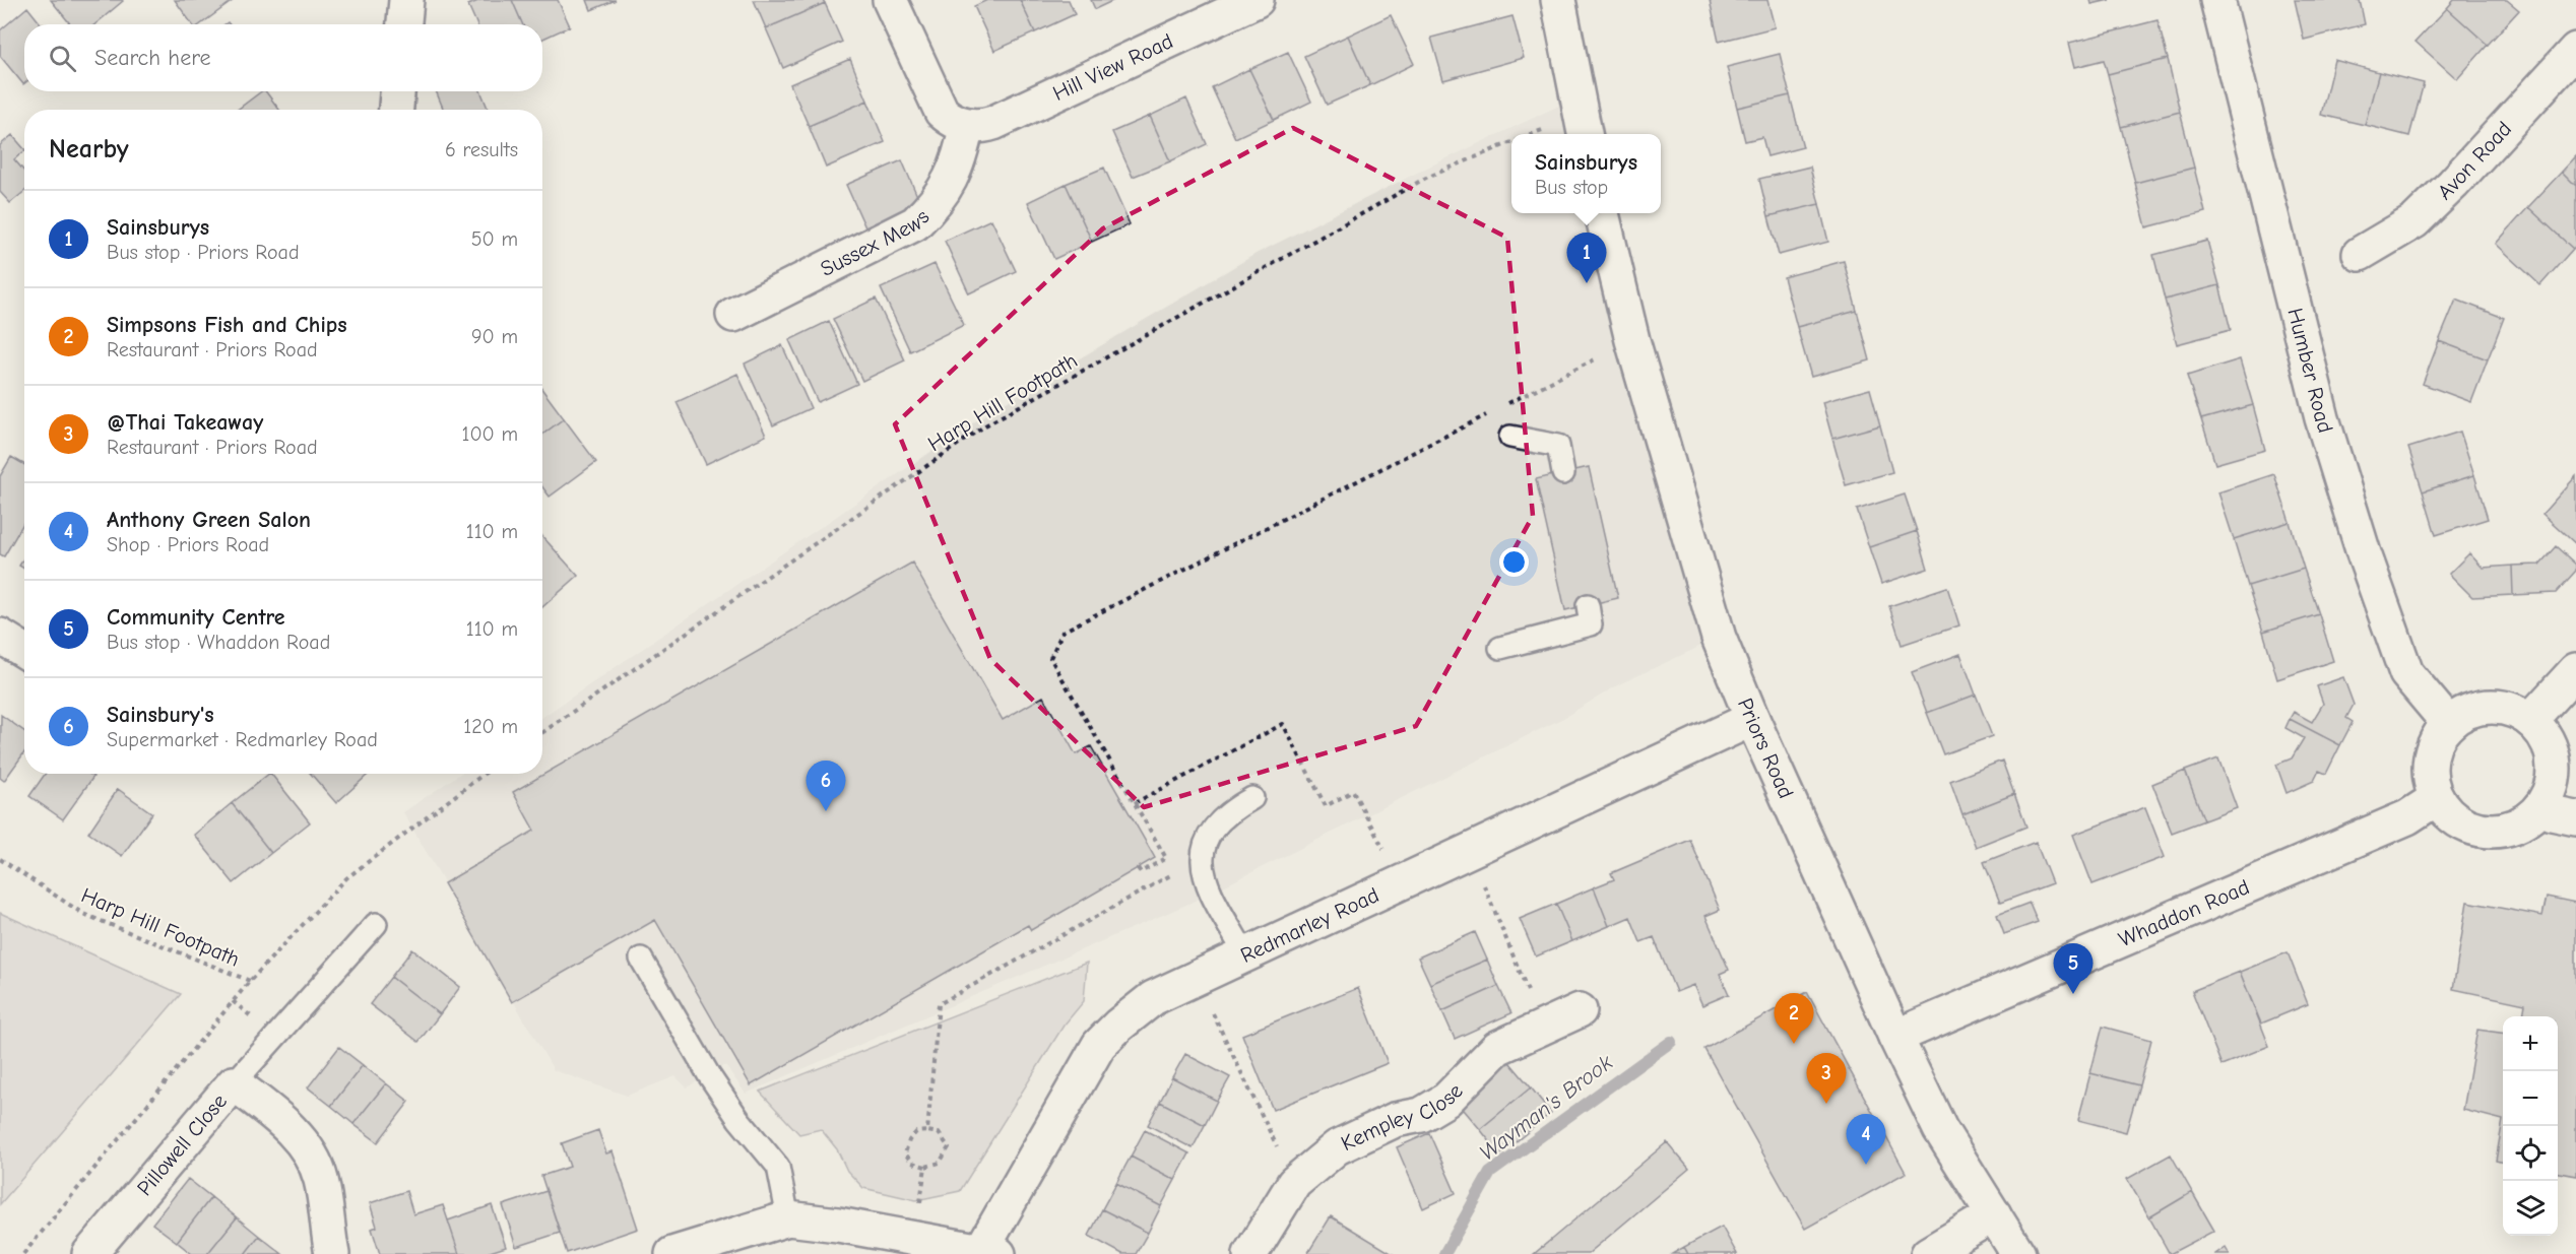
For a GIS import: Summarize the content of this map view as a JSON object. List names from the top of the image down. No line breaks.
{"streets":{"street":["Hill View Road","Avon Road","Sussex Mews","Humber Road","Priors Road","Whaddon Road","Redmarley Road","Kempley Close","Pillowell Close"],"path":["Harp Hill Footpath"]},"crossings":[["Hill View Road","Sussex Mews"],["Humber Road","Whaddon Road"],["Priors Road","Whaddon Road"],["Priors Road","Redmarley Road"]],"water":["Wayman's Brook"],"page":{"search":"Search here","heading":["Nearby","6 results"],"popup":["Sainsburys","Bus stop"],"list":[{"mark":"1","name":"Sainsburys","note":"Bus stop · Priors Road","value":"50 m"},{"mark":"2","name":"Simpsons Fish and Chips","note":"Restaurant · Priors Road","value":"90 m"},{"mark":"3","name":"@Thai Takeaway","note":"Restaurant · Priors Road","value":"100 m"},{"mark":"4","name":"Anthony Green Salon","note":"Shop · Priors Road","value":"110 m"},{"mark":"5","name":"Community Centre","note":"Bus stop · Whaddon Road","value":"110 m"},{"mark":"6","name":"Sainsbury's","note":"Supermarket · Redmarley Road","value":"120 m"}],"pins":["1","6","5","2","3","4"],"map_buttons":["+","−"]}}
